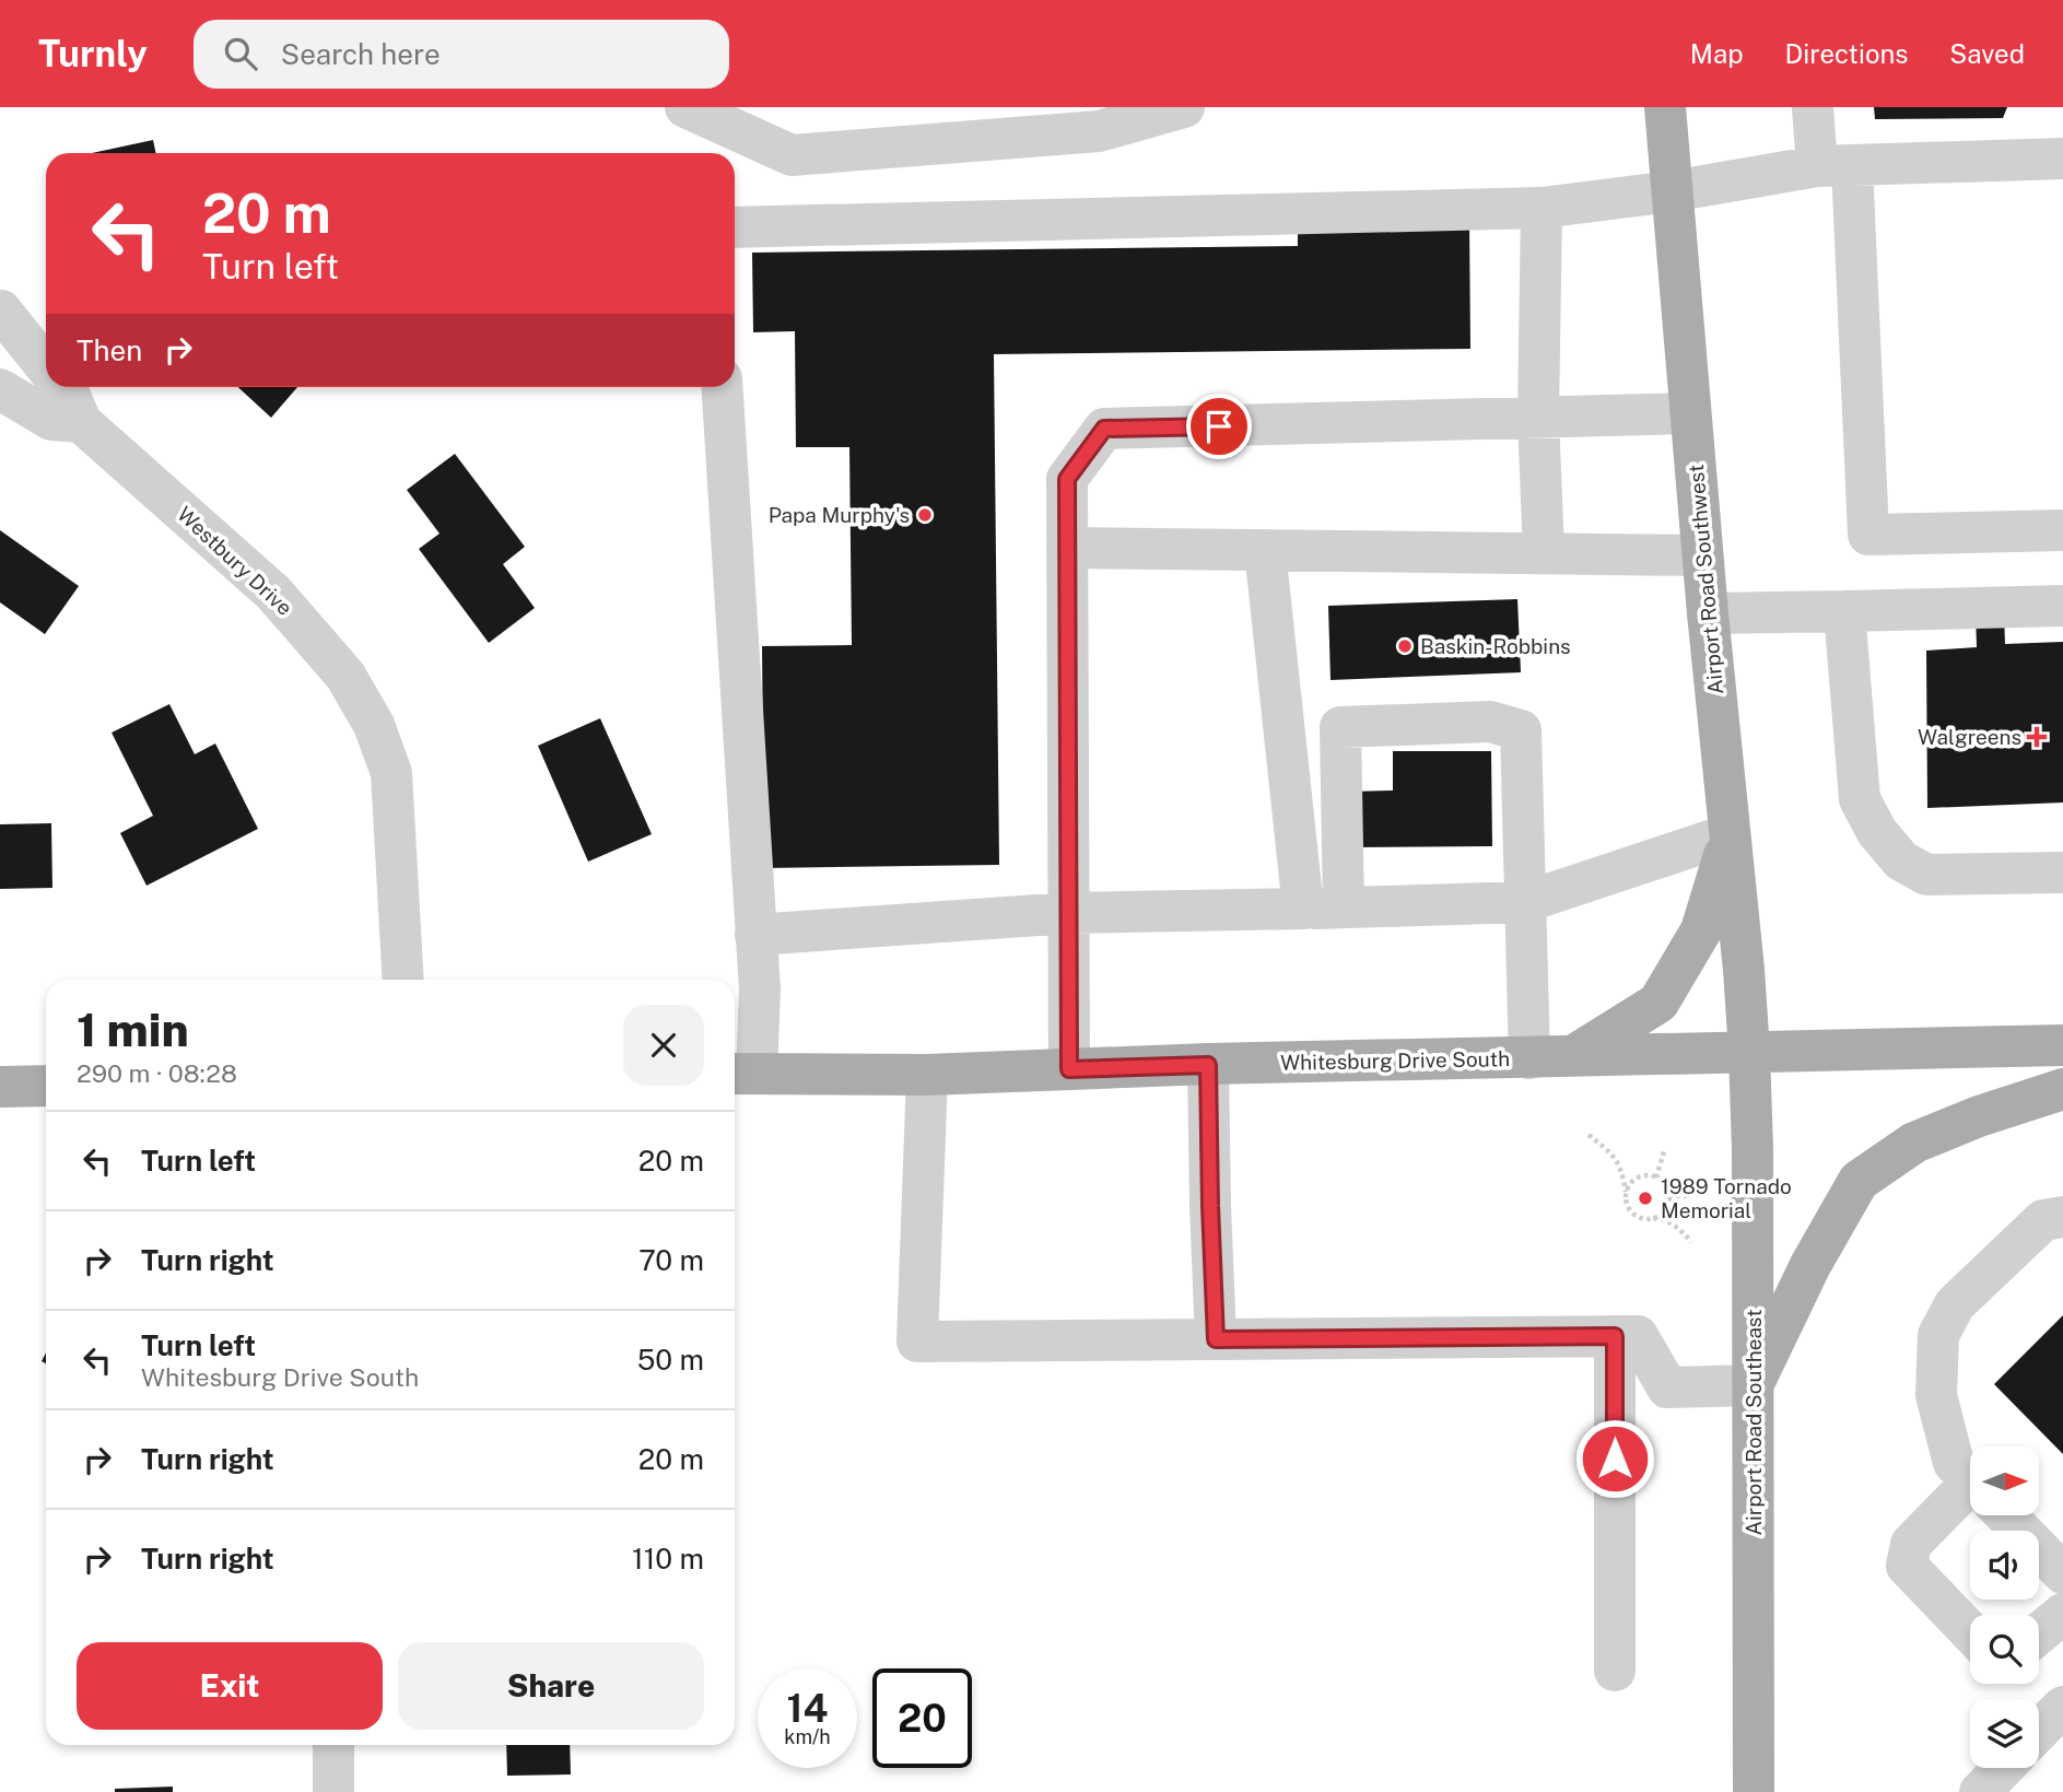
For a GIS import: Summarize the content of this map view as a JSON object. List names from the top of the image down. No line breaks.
{"streets":{"main road":["Airport Road Southwest","Whitesburg Drive South","Airport Road Southeast"],"street":["Westbury Drive"]},"crossings":[["Airport Road Southwest","Whitesburg Drive South"],["Airport Road Southwest","Airport Road Southeast"],["Whitesburg Drive South","Airport Road Southeast"]],"places":{"other":["Papa Murphy's","Baskin-Robbins","1989 Tornado Memorial"],"health":["Walgreens"]},"north":"right","page":{"header":"Turnly","search":"Search here","nav":["Map","Directions","Saved"],"turn":["20 m","Turn left"],"then":"Then","heading":["1 min","290 m · 08:28"],"list":[{"name":"Turn left","value":"20 m"},{"name":"Turn right","value":"70 m"},{"name":"Turn left","note":"Whitesburg Drive South","value":"50 m"},{"name":"Turn right","value":"20 m"},{"name":"Turn right","value":"110 m"}],"buttons":["Exit","Share"],"speed":"14 km/h","limit":"20"}}
